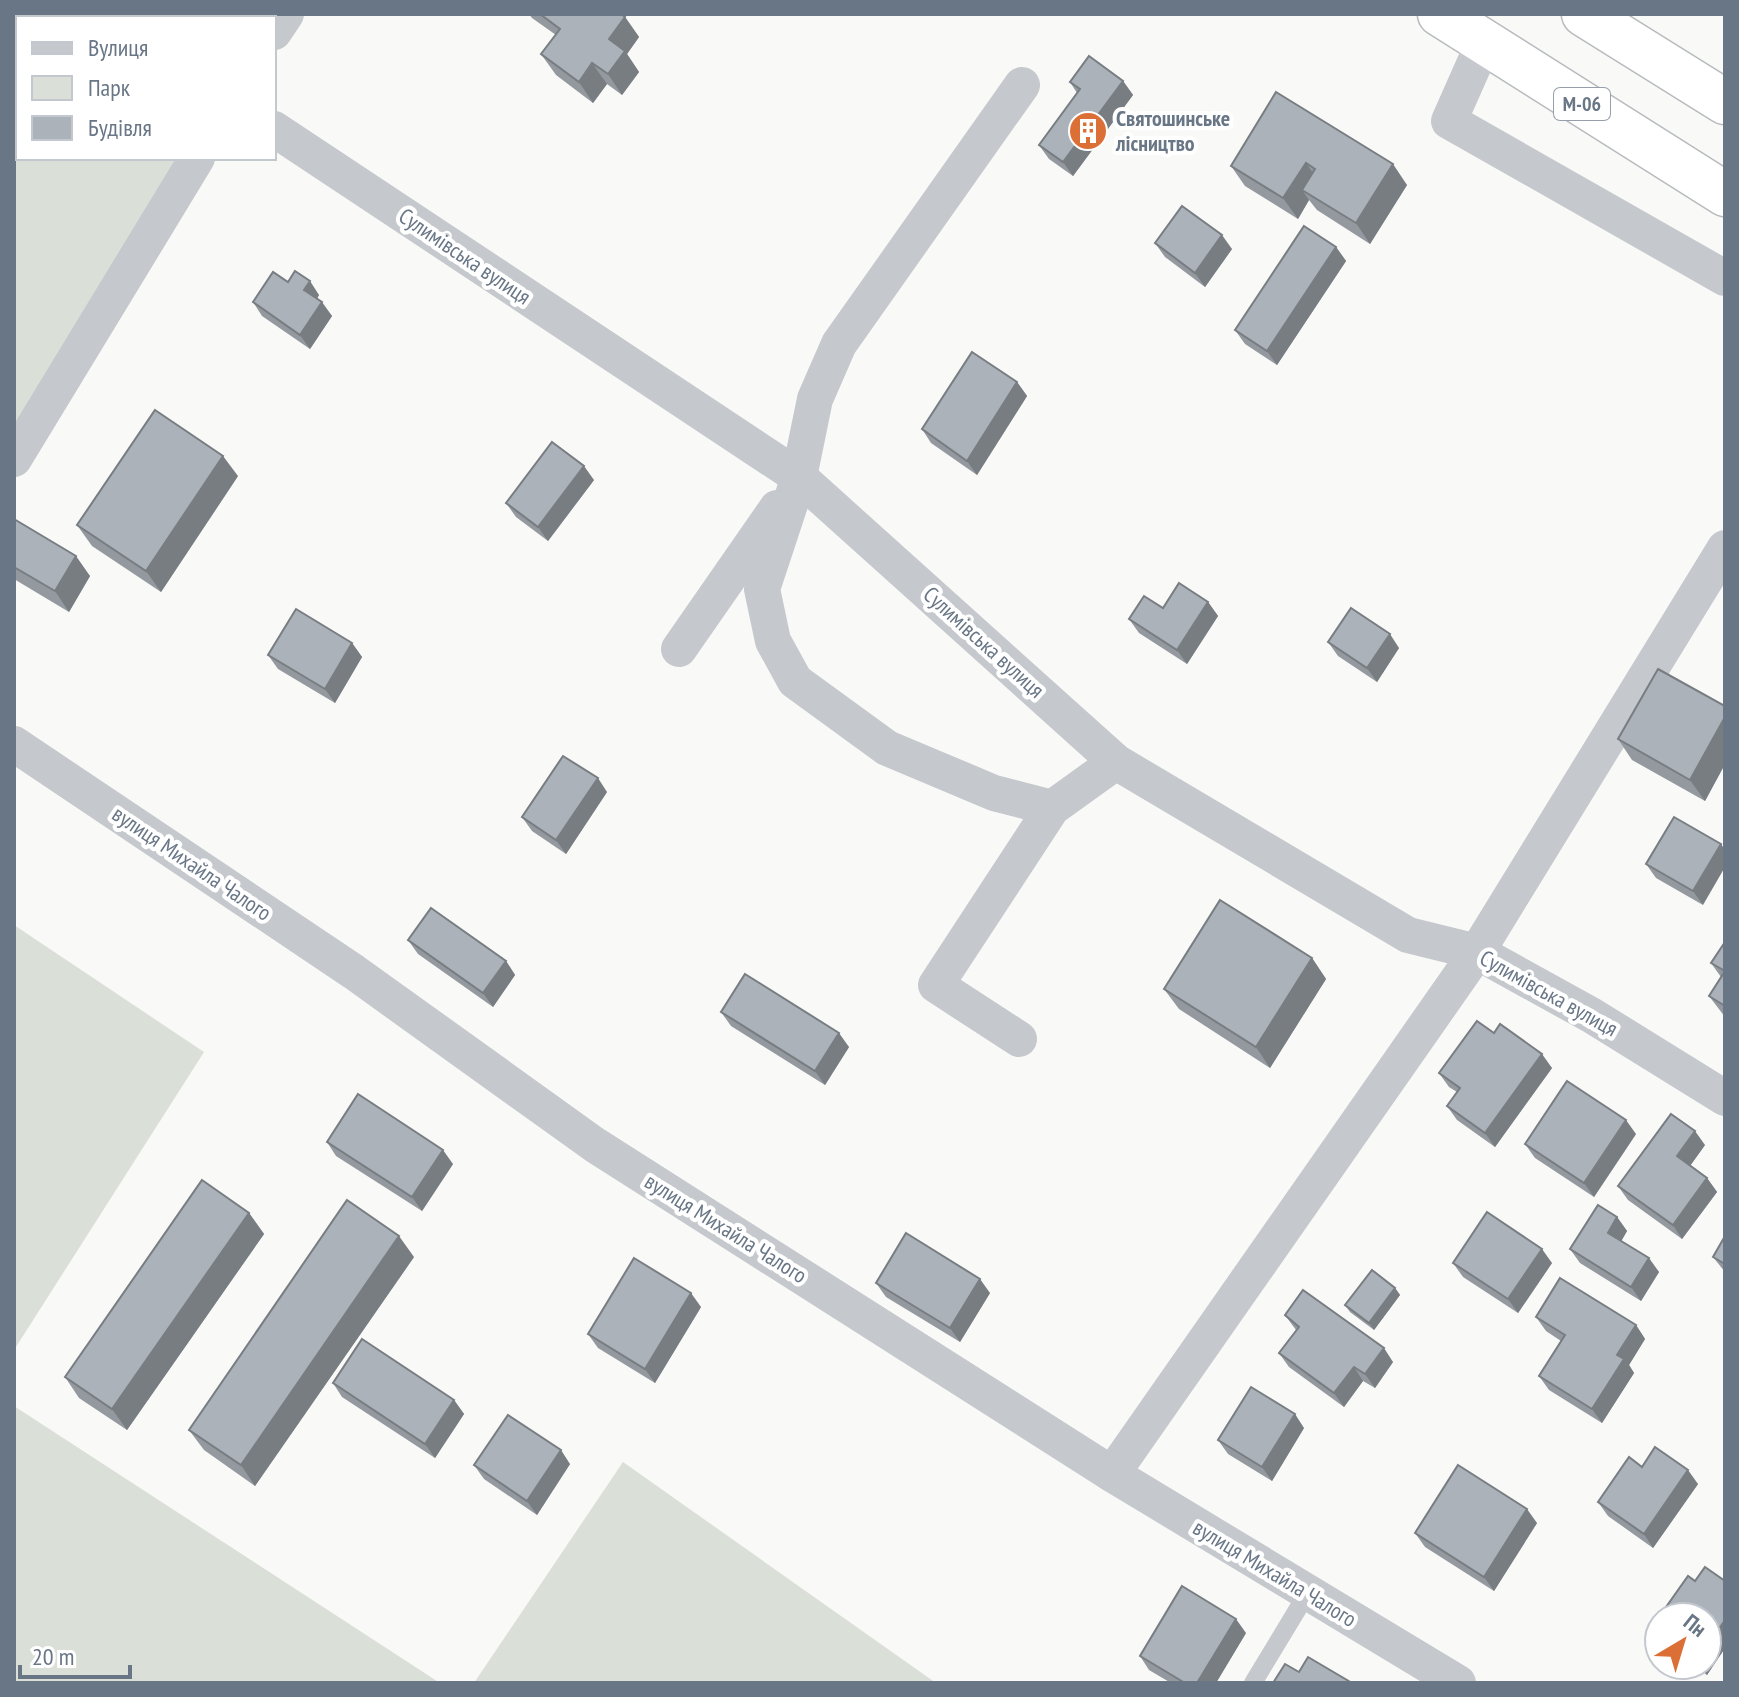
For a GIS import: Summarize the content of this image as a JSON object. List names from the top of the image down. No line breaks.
{"streets":{"highway":["М-06"],"street":["Сулимівська вулиця","вулиця Михайла Чалого"]},"places":{"building":["Святошинське лісництво"]},"legend":["Вулиця","Парк","Будівля"],"scale_bar":"20 m","north":"top right"}
